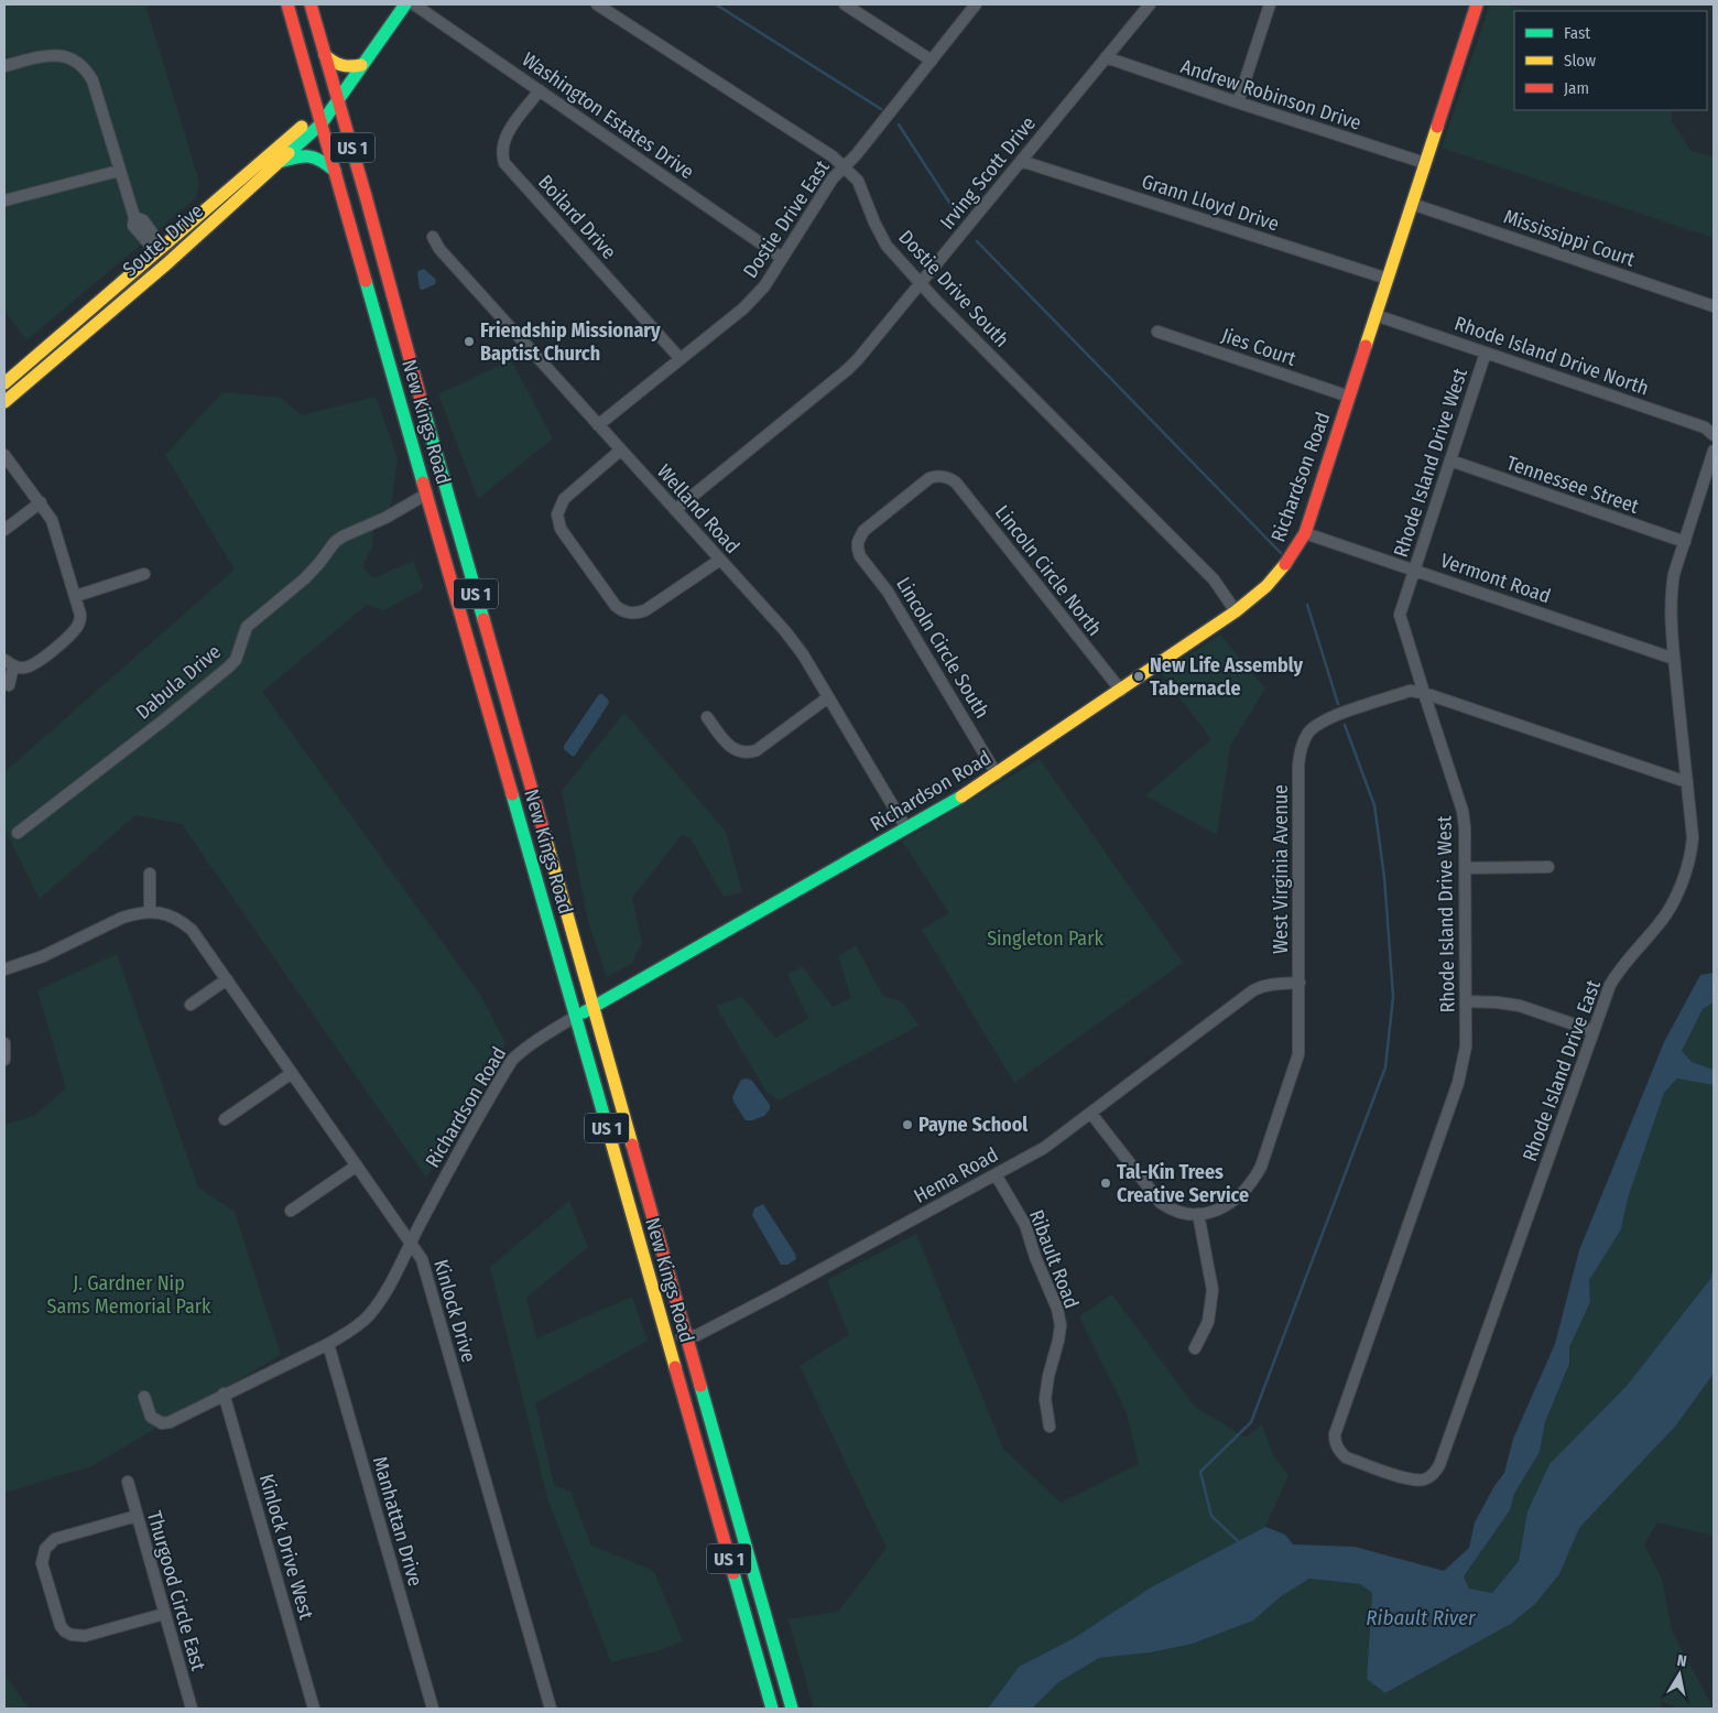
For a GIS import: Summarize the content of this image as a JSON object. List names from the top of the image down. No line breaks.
{"streets":{"main road":["US 1","Soutel Drive","New Kings Road","Richardson Road"],"street":["Andrew Robinson Drive","Washington Estates Drive","Irving Scott Drive","Grann Lloyd Drive","Boilard Drive","Dostie Drive East","Mississippi Court","Dostie Drive South","Jies Court","Rhode Island Drive North","Rhode Island Drive West","Tennessee Street","Welland Road","Lincoln Circle North","Vermont Road","Lincoln Circle South","Dabula Drive","West Virginia Avenue","Rhode Island Drive East","Hema Road","Ribault Road","Kinlock Drive","Manhattan Drive","Kinlock Drive West","Thurgood Circle East"]},"crossings":[["Andrew Robinson Drive","Irving Scott Drive"],["Andrew Robinson Drive","Richardson Road"],["Washington Estates Drive","Boilard Drive"],["Washington Estates Drive","Dostie Drive East"],["Irving Scott Drive","Grann Lloyd Drive"],["Irving Scott Drive","Dostie Drive South"],["Irving Scott Drive","Welland Road"],["Grann Lloyd Drive","Richardson Road"],["Boilard Drive","Dostie Drive East"],["Dostie Drive East","Dostie Drive South"],["Dostie Drive East","Welland Road"],["Mississippi Court","Richardson Road"],["Soutel Drive","New Kings Road"],["Dostie Drive South","Richardson Road"],["Jies Court","Richardson Road"],["Rhode Island Drive North","Rhode Island Drive West"],["Rhode Island Drive North","Richardson Road"],["New Kings Road","Richardson Road"],["New Kings Road","Dabula Drive"],["New Kings Road","Hema Road"],["Rhode Island Drive West","Tennessee Street"],["Rhode Island Drive West","Vermont Road"],["Rhode Island Drive West","West Virginia Avenue"],["Rhode Island Drive West","Rhode Island Drive East"],["Richardson Road","Welland Road"],["Richardson Road","Lincoln Circle North"],["Richardson Road","Vermont Road"],["Richardson Road","Lincoln Circle South"],["Richardson Road","Kinlock Drive"],["Richardson Road","Manhattan Drive"],["Richardson Road","Kinlock Drive West"],["Tennessee Street","Rhode Island Drive East"],["Lincoln Circle North","Lincoln Circle South"],["Vermont Road","Rhode Island Drive East"],["West Virginia Avenue","Rhode Island Drive East"],["West Virginia Avenue","Hema Road"],["Hema Road","Ribault Road"]],"water":["Ribault River"],"parks":["Singleton Park","J. Gardner Nip Sams Memorial Park"],"places":["Friendship Missionary Baptist Church","New Life Assembly Tabernacle","Payne School","Tal-Kin Trees Creative Service"],"legend":["Fast","Slow","Jam"],"north":"top"}
